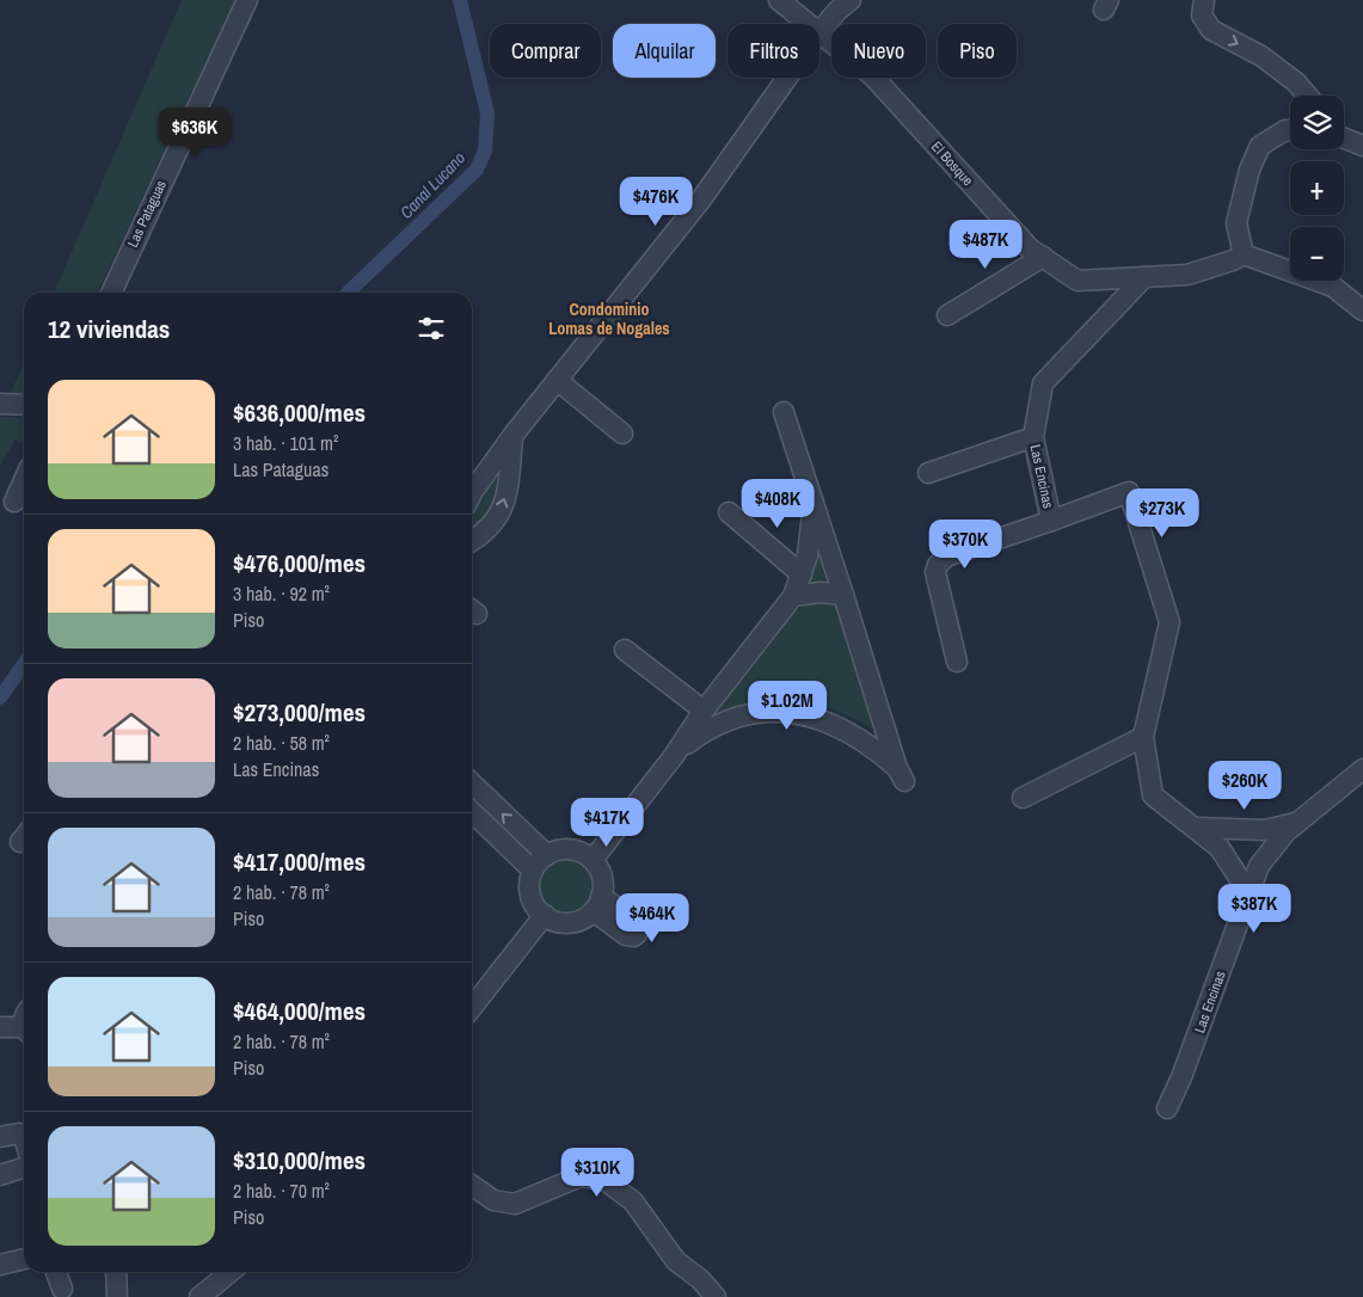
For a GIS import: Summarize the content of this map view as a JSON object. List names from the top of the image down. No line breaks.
{"streets":{"street":["El Bosque","Las Pataguas","Las Encinas"]},"crossings":[["El Bosque","Las Encinas"]],"districts":["Condominio Lomas de Nogales"],"water":["Canal Lucano"],"page":{"chip":["Comprar","Alquilar","Filtros","Nuevo","Piso"],"map_buttons":["+","−"],"price":["$636K","$476K","$487K","$408K","$273K","$370K","$1.02M","$260K","$417K","$387K","$464K","$310K"],"heading":"12 viviendas","list":[{"name":"$636,000/mes","note":"3 hab. · 101 m² · Las Pataguas"},{"name":"$476,000/mes","note":"3 hab. · 92 m² · Piso"},{"name":"$273,000/mes","note":"2 hab. · 58 m² · Las Encinas"},{"name":"$417,000/mes","note":"2 hab. · 78 m² · Piso"},{"name":"$464,000/mes","note":"2 hab. · 78 m² · Piso"},{"name":"$310,000/mes","note":"2 hab. · 70 m² · Piso"}]}}
